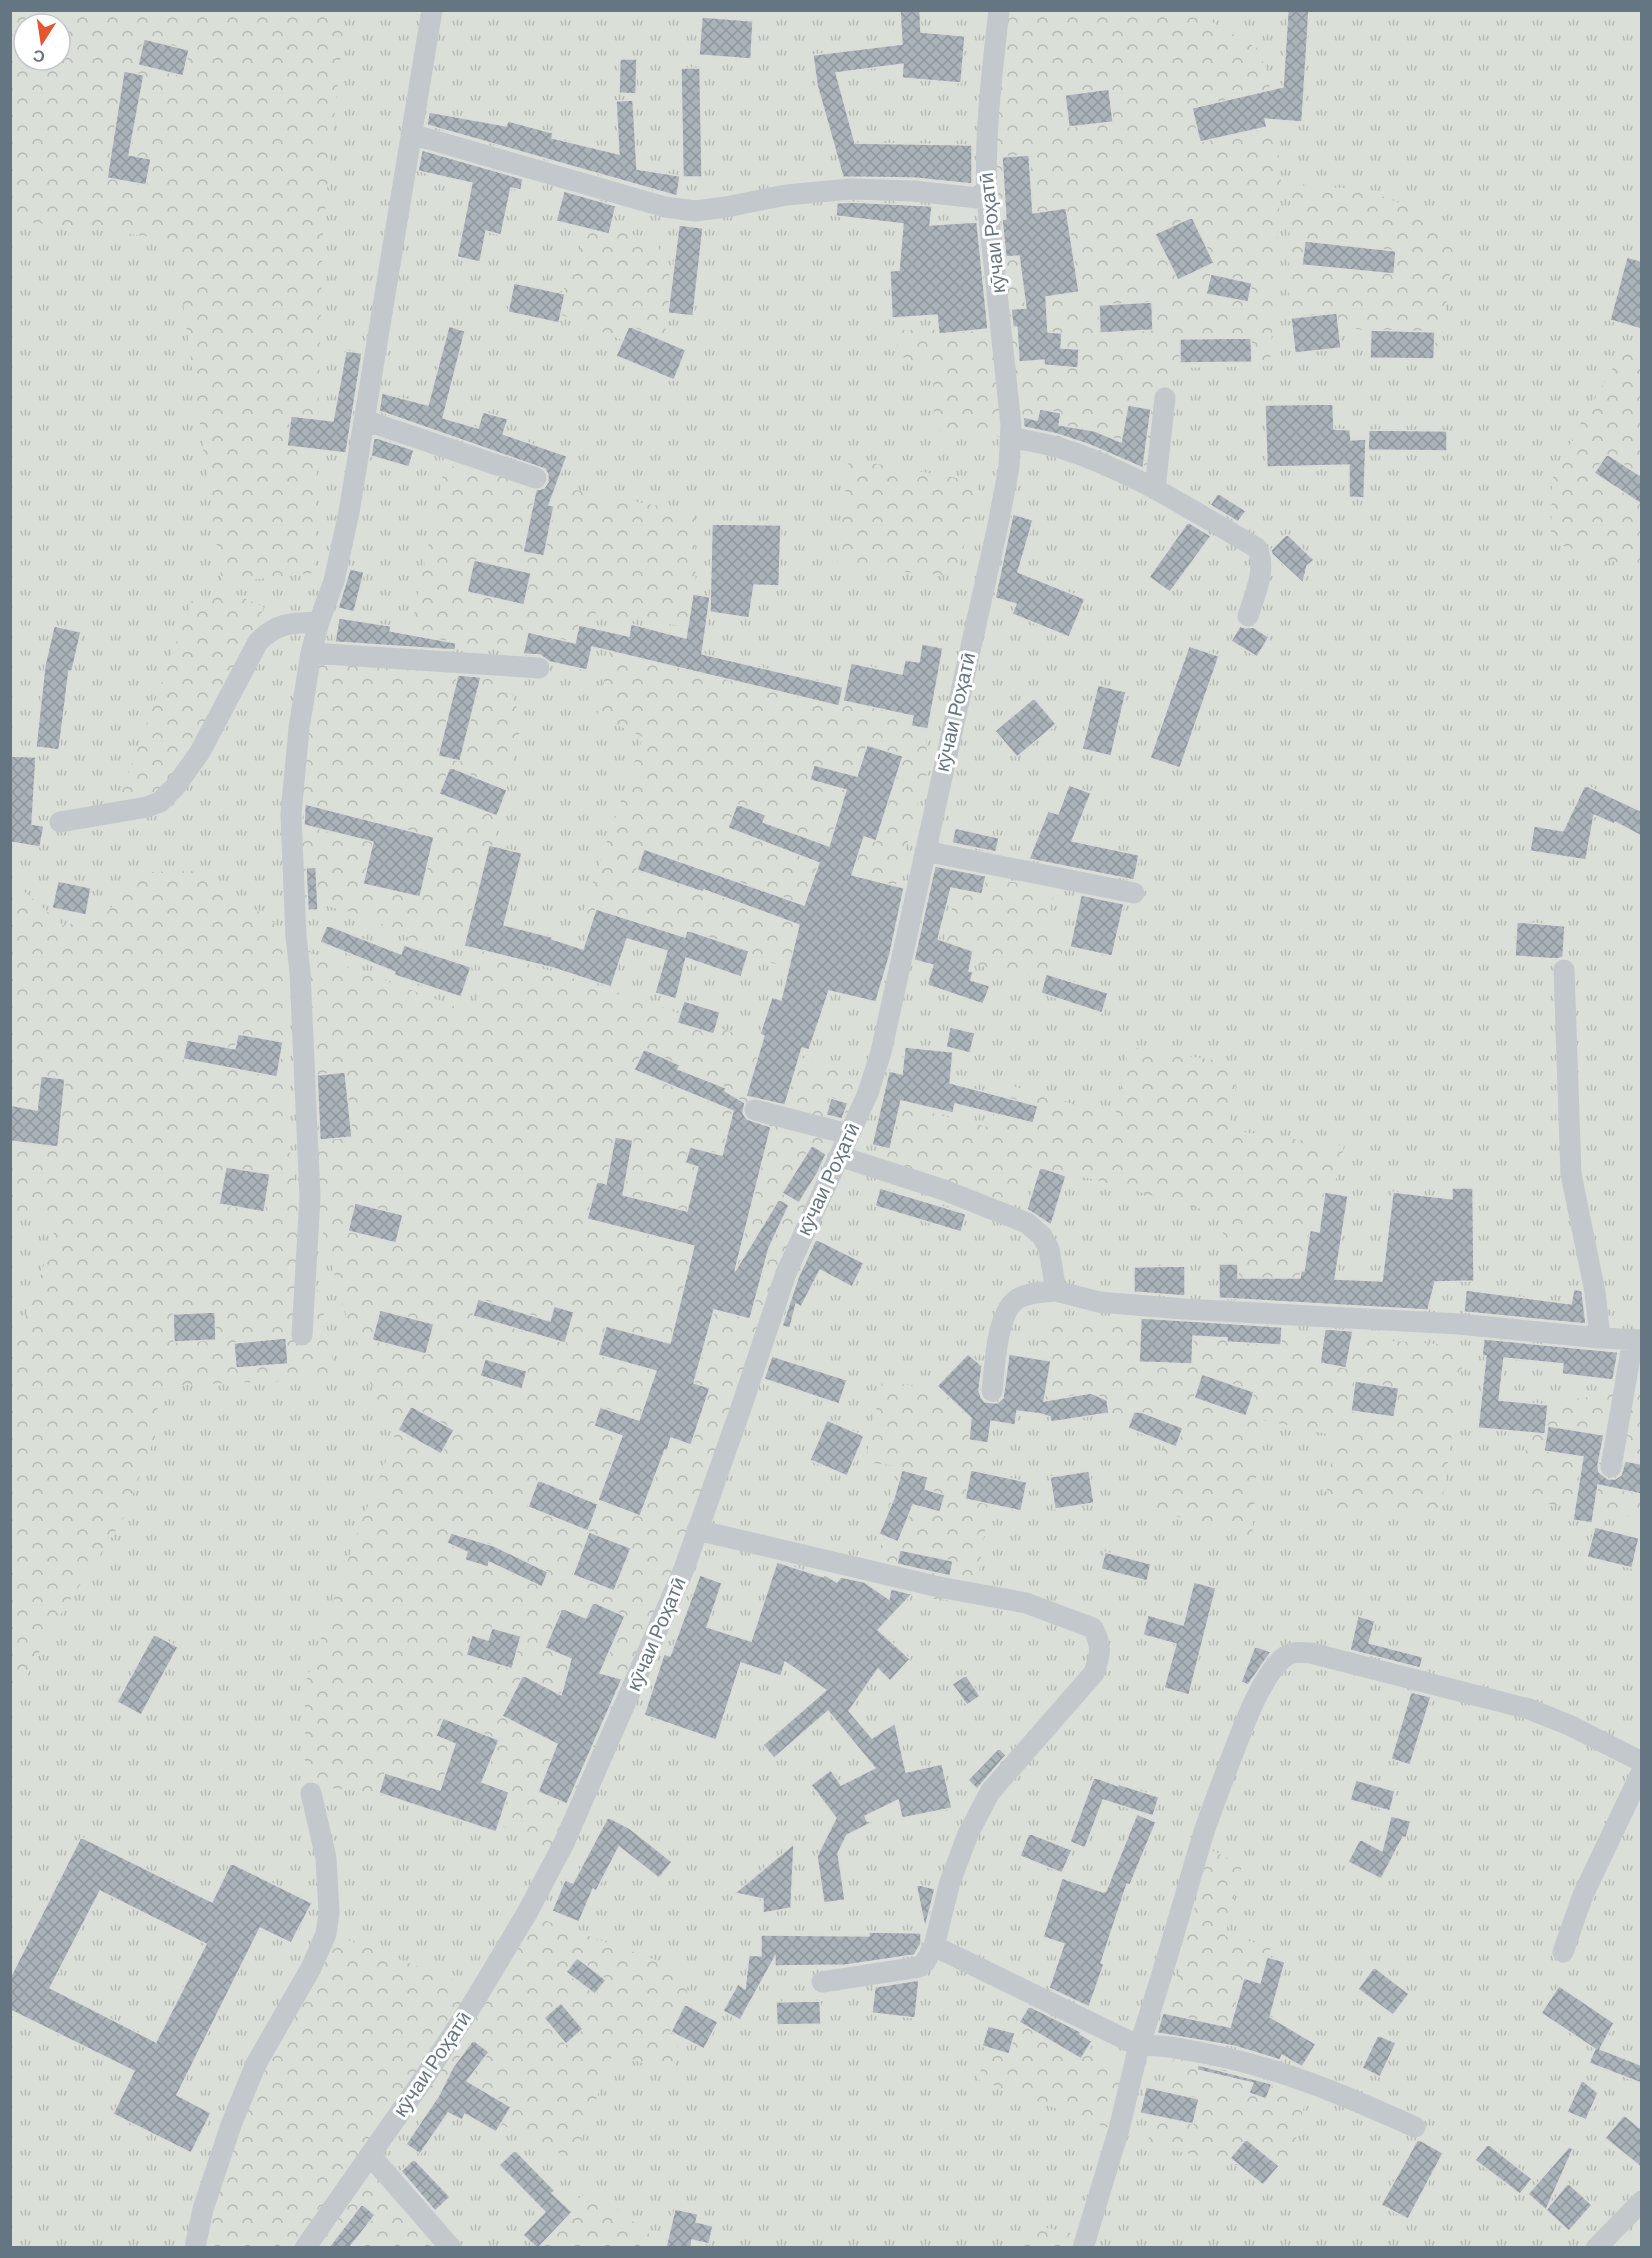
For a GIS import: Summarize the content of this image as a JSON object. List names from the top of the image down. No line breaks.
{"streets":{"street":["кӯчаи Роҳатӣ"]},"north":"bottom"}
